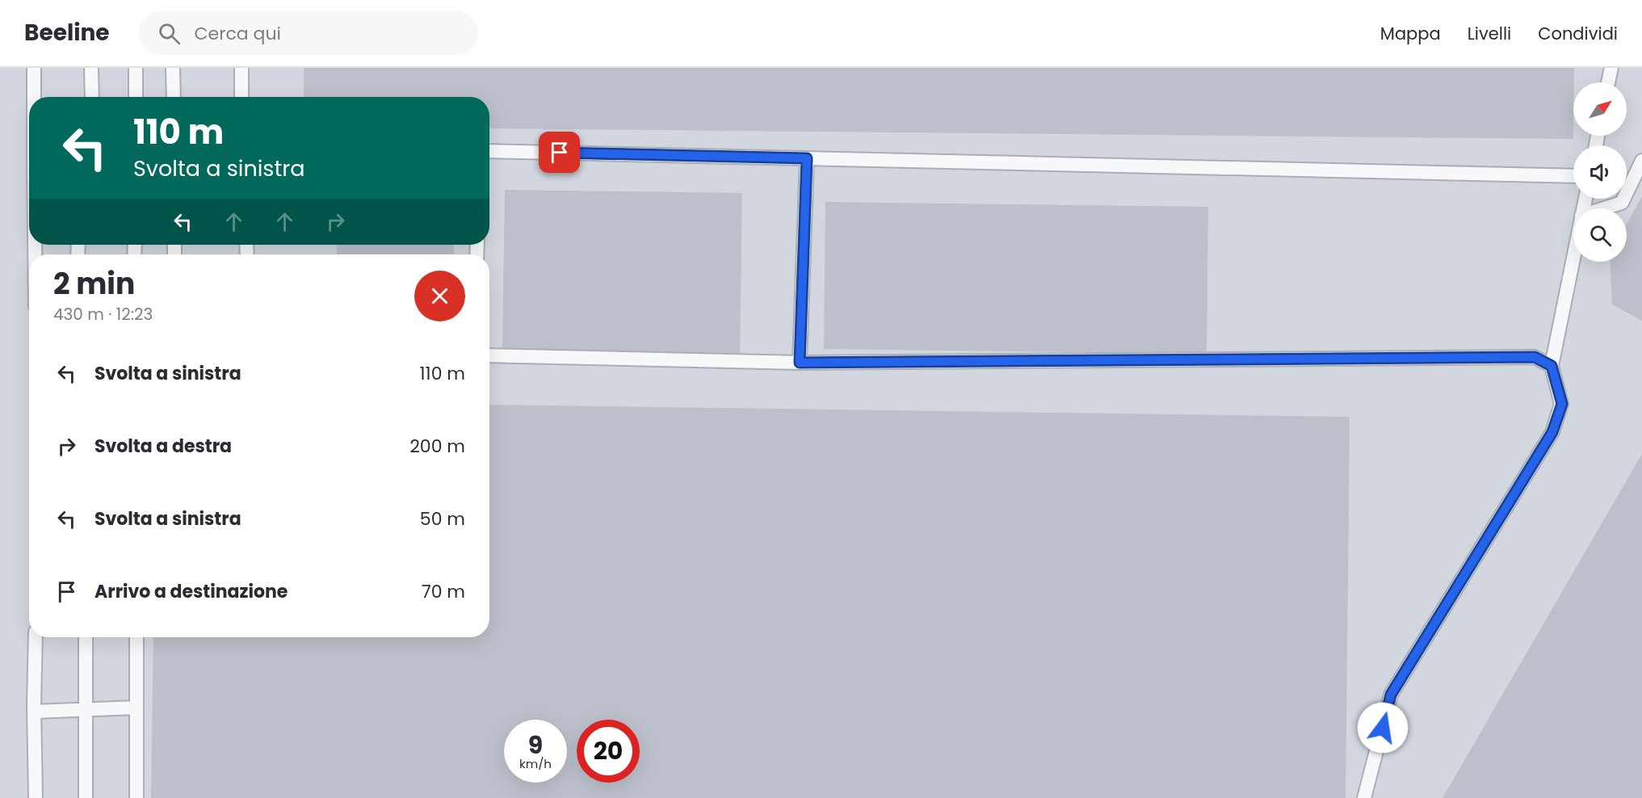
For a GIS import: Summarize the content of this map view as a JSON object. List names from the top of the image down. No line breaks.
{"north":"top right","page":{"header":"Beeline","search":"Cerca qui","nav":["Mappa","Livelli","Condividi"],"turn":["110 m","Svolta a sinistra"],"heading":["2 min","430 m · 12:23"],"list":[{"name":"Svolta a sinistra","value":"110 m"},{"name":"Svolta a destra","value":"200 m"},{"name":"Svolta a sinistra","value":"50 m"},{"name":"Arrivo a destinazione","value":"70 m"}],"speed":"9 km/h","limit":"20"}}
